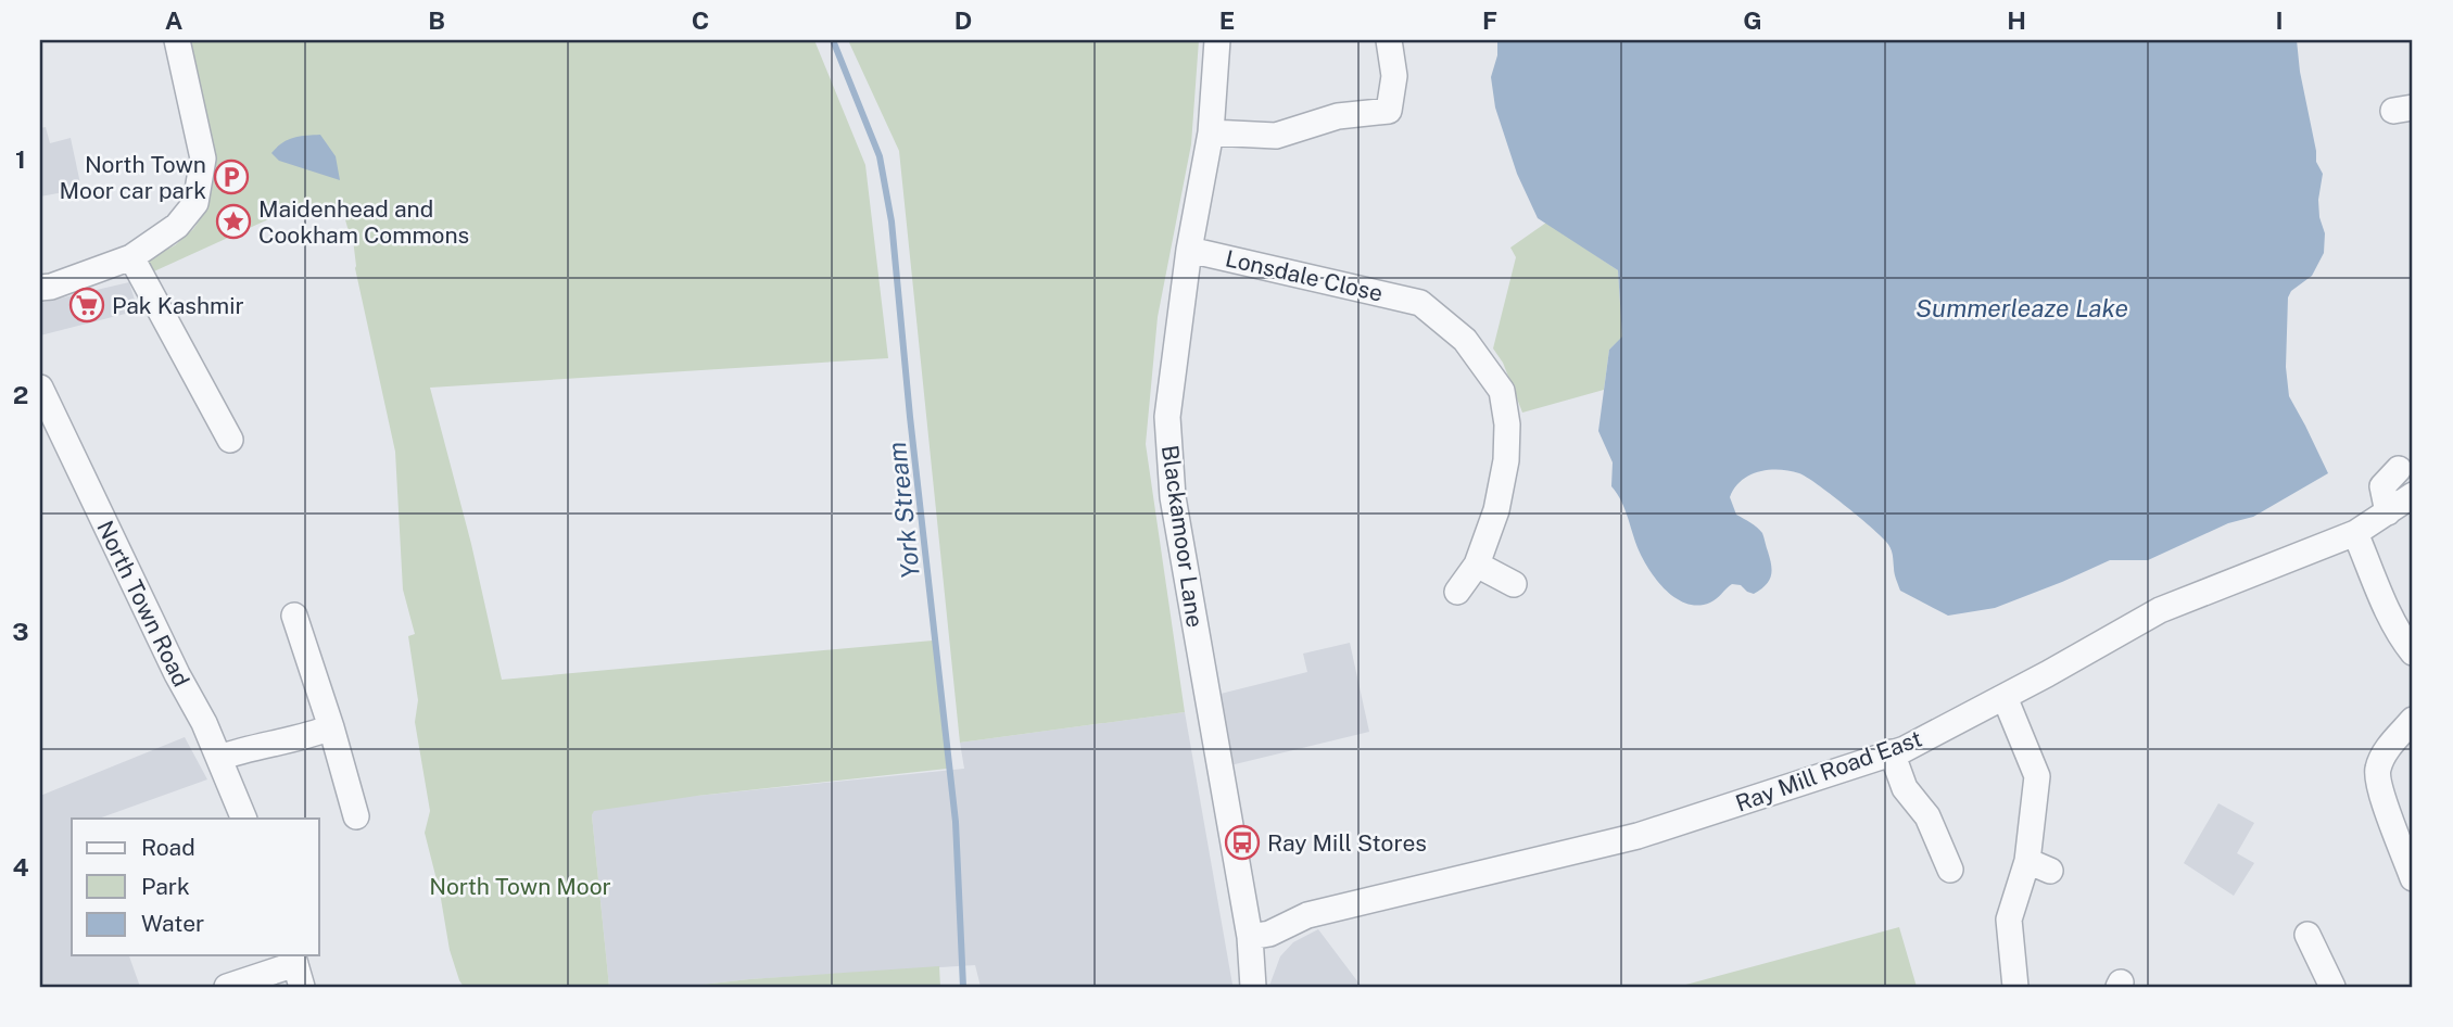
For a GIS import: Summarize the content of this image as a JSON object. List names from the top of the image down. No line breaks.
{"streets":{"street":["Lonsdale Close","Blackamoor Lane","North Town Road","Ray Mill Road East"]},"crossings":[["Lonsdale Close","Blackamoor Lane"],["Blackamoor Lane","Ray Mill Road East"]],"water":["Summerleaze Lake","York Stream"],"parks":["North Town Moor"],"places":{"parking":["North Town Moor car park"],"place":["Maidenhead and Cookham Commons"],"supermarket":["Pak Kashmir"],"bus stop":["Ray Mill Stores"]},"legend":["Road","Park","Water"],"grid":{"columns":["A","B","C","D","E","F","G","H","I"],"rows":["1","2","3","4"]}}
